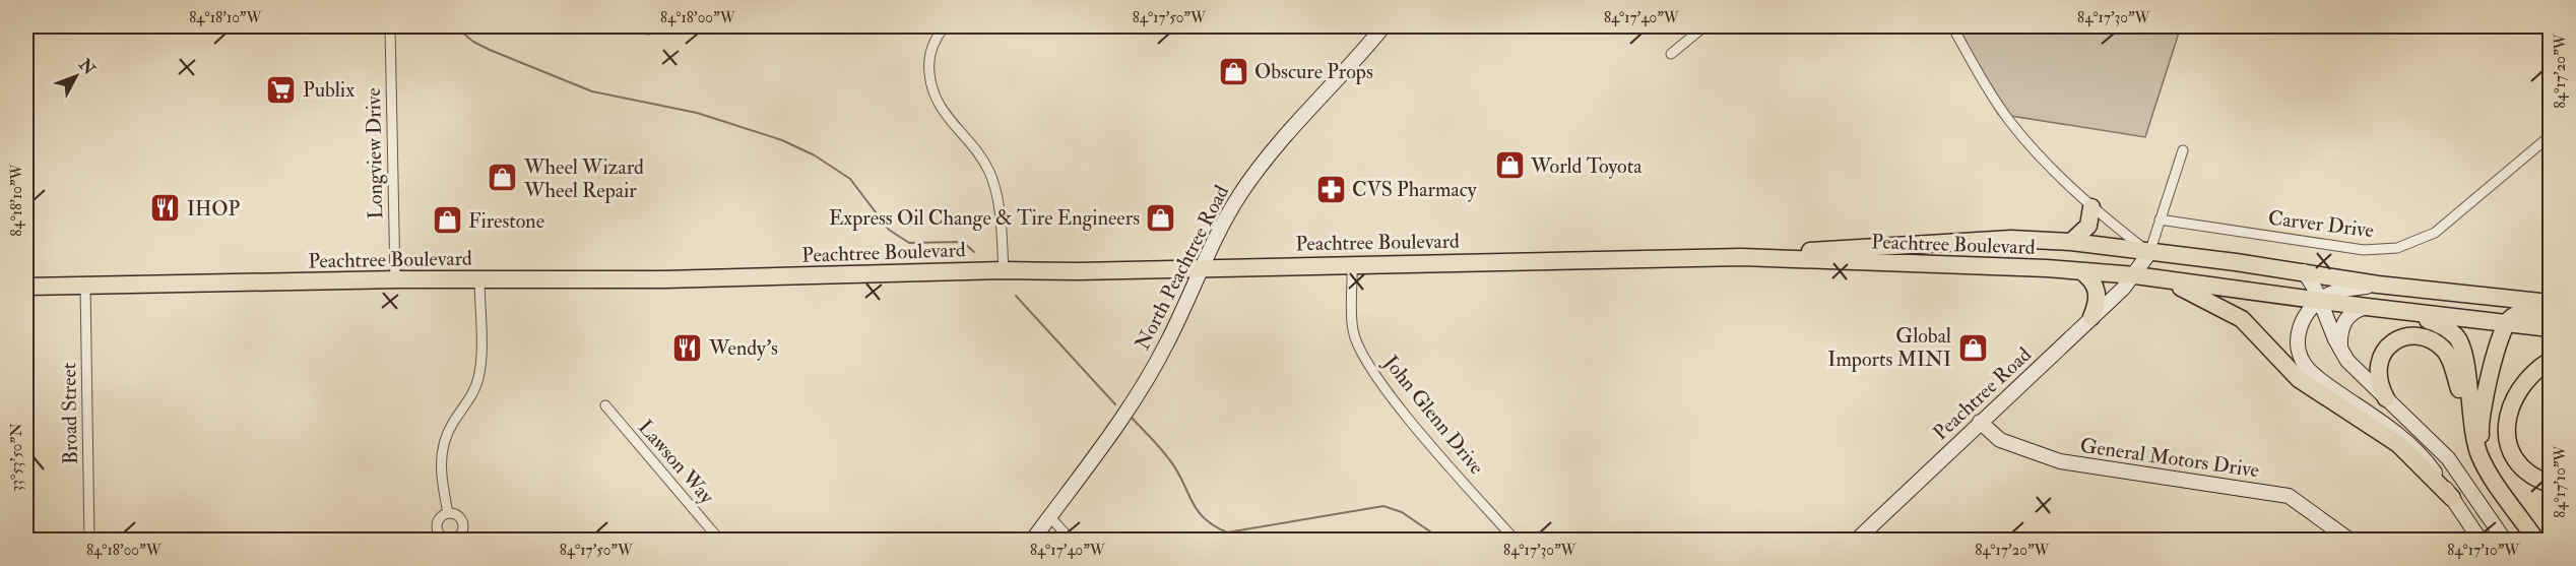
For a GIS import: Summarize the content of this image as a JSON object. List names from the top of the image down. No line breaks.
{"streets":{"highway":["Peachtree Boulevard"],"street":["Longview Drive","Carver Drive","North Peachtree Road","Peachtree Road","Broad Street","John Glenn Drive","General Motors Drive","Lawson Way"]},"crossings":[["Longview Drive","Peachtree Boulevard"],["Peachtree Boulevard","North Peachtree Road"],["Peachtree Boulevard","Peachtree Road"],["Peachtree Boulevard","Broad Street"],["Peachtree Boulevard","John Glenn Drive"],["Peachtree Road","General Motors Drive"]],"places":{"shop":["Obscure Props","World Toyota","Wheel Wizard Wheel Repair","Express Oil Change & Tire Engineers","Firestone","Global Imports MINI"],"supermarket":["Publix"],"pharmacy":["CVS Pharmacy"],"restaurant":["IHOP","Wendy's"]},"north":"top right","coordinates":["84°18'10\"W","84°18'00\"W","84°17'50\"W","84°17'40\"W","84°17'30\"W","84°17'20\"W","33°53'50\"N","84°17'10\"W"]}
